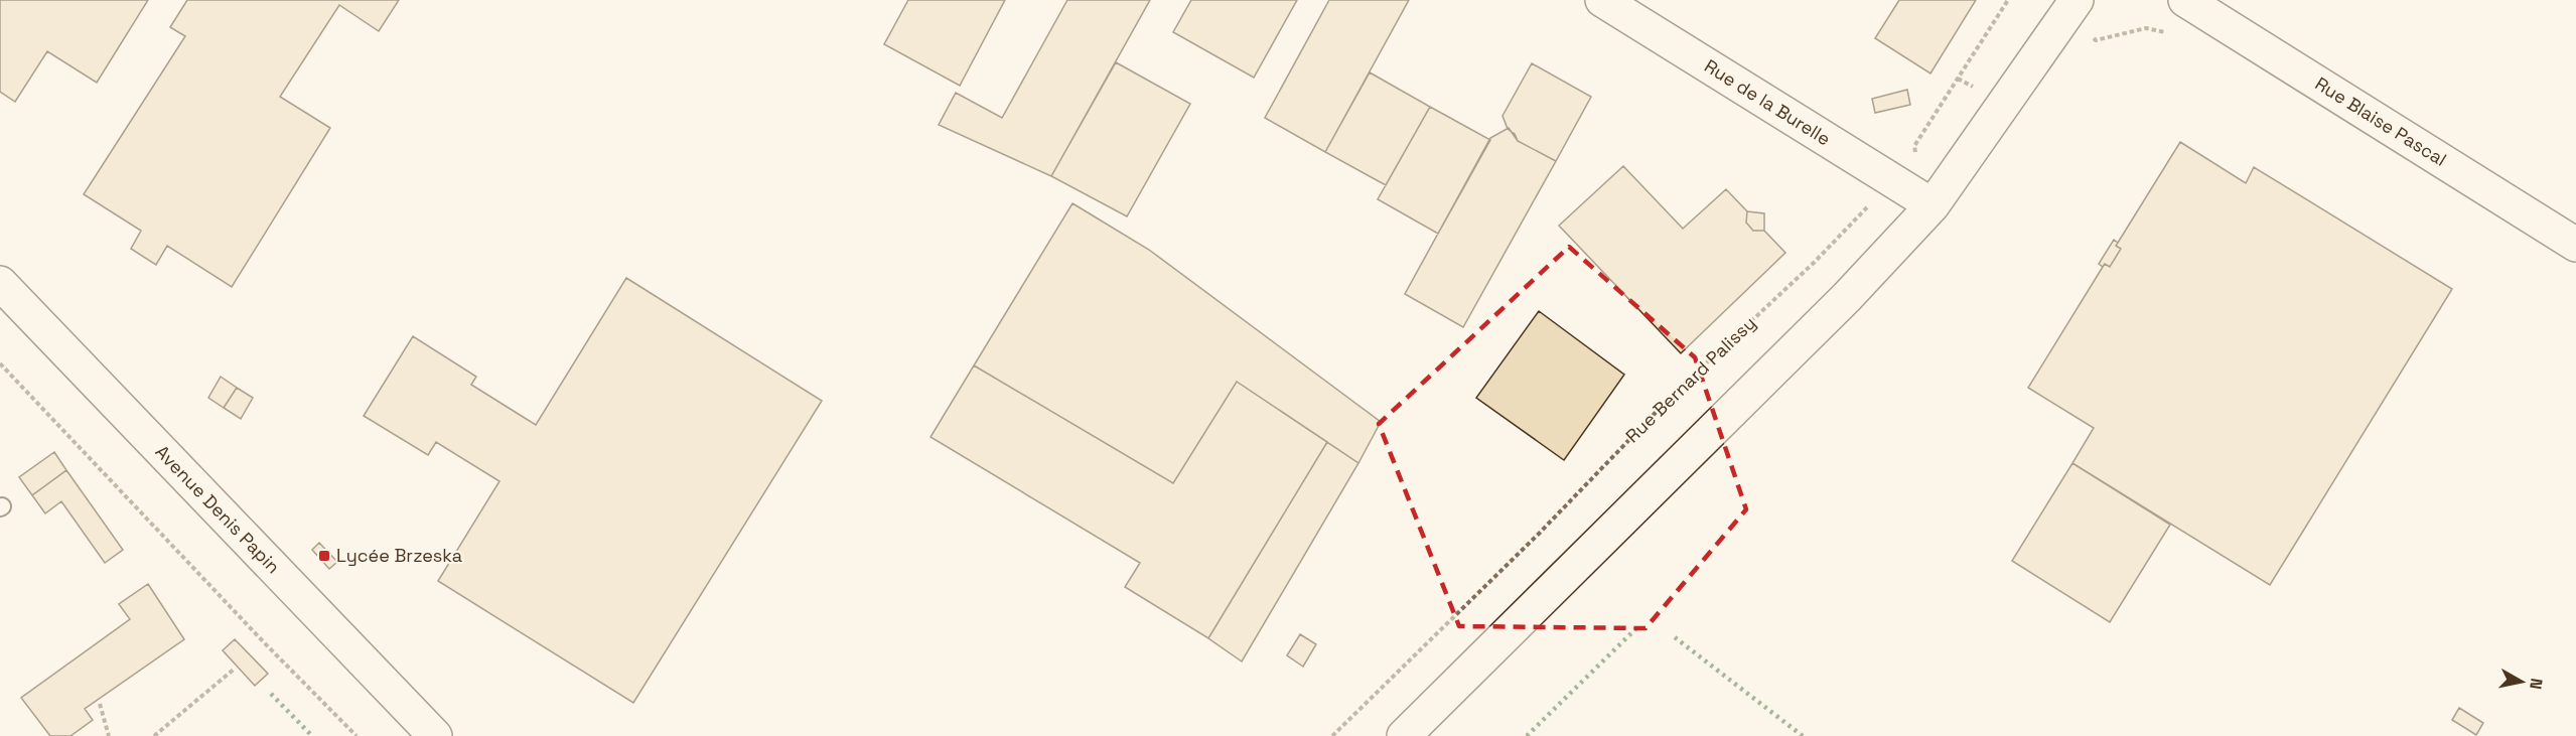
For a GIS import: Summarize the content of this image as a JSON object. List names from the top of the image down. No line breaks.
{"streets":{"street":["Rue de la Burelle","Rue Blaise Pascal","Avenue Denis Papin"],"path":["Rue Bernard Palissy"]},"crossings":[["Rue de la Burelle","Rue Bernard Palissy"]],"places":{"transit":["Lycée Brzeska"]},"north":"right"}
